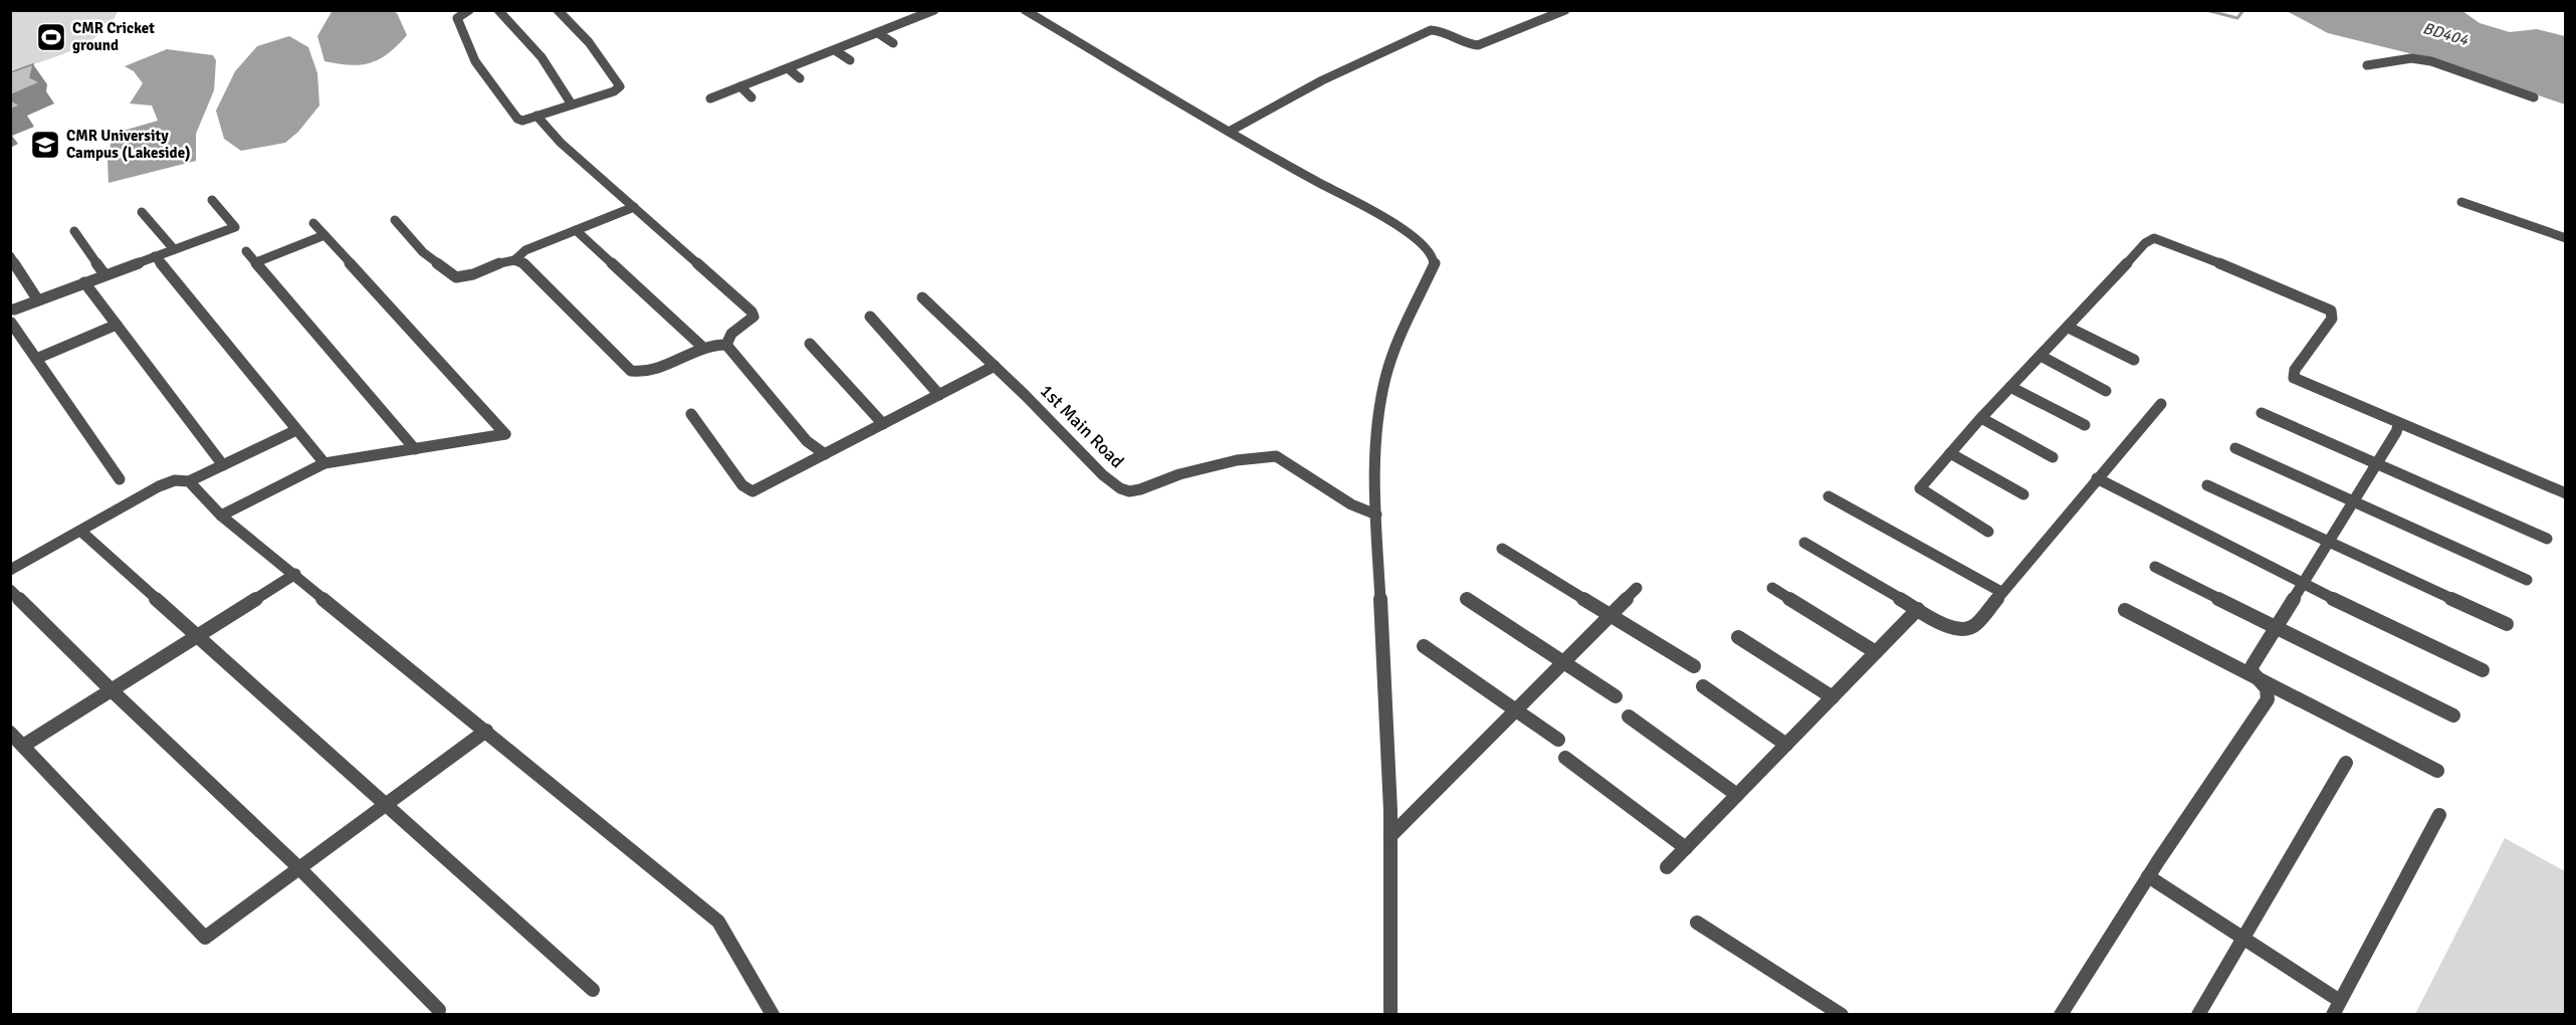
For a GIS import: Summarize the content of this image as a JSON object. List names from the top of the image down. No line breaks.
{"streets":{"street":["1st Main Road"]},"water":["BD404"],"places":{"sports":["CMR Cricket ground"],"school or university":["CMR University Campus (Lakeside)"]}}
